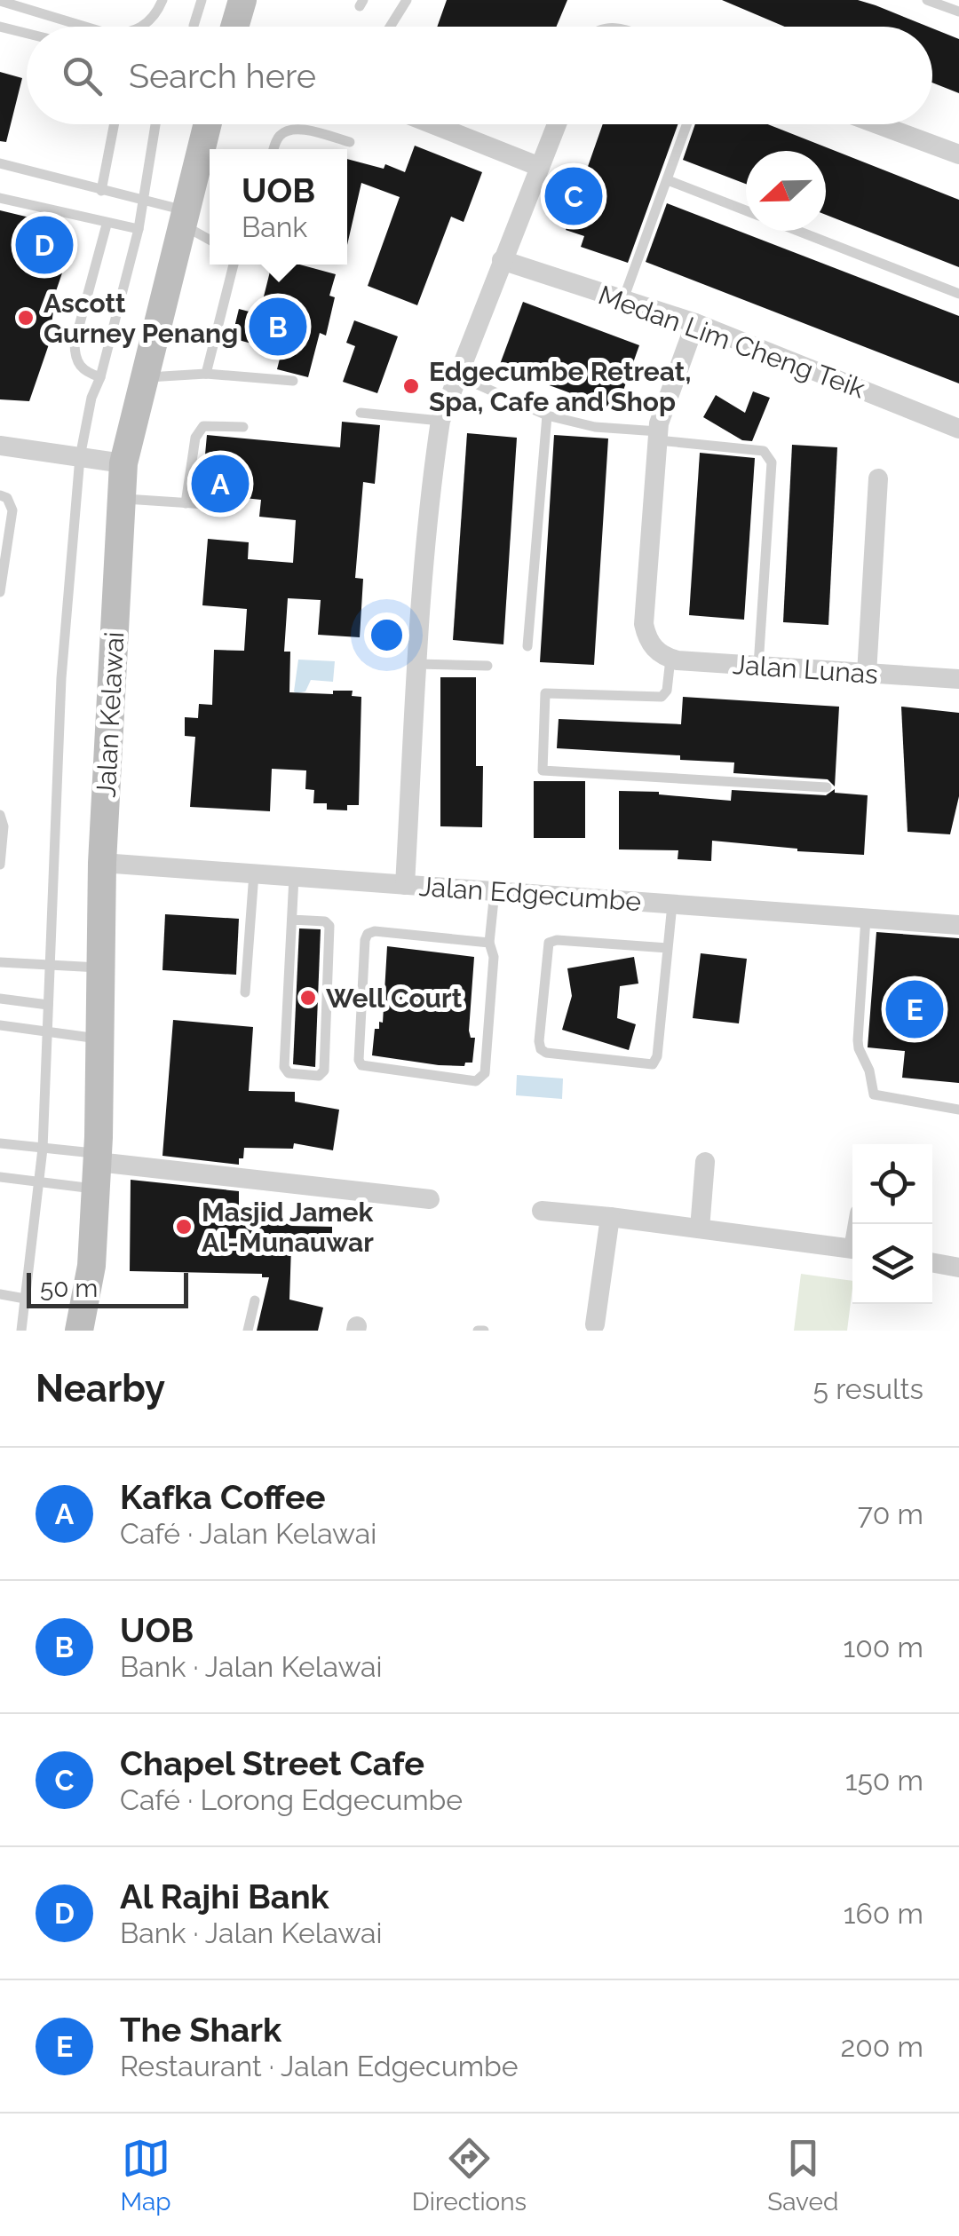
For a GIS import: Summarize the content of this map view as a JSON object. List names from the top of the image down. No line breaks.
{"streets":{"main road":["Jalan Kelawai"],"street":["Medan Lim Cheng Teik","Jalan Lunas","Jalan Edgecumbe"]},"crossings":[["Jalan Kelawai","Jalan Edgecumbe"]],"places":["Ascott Gurney Penang","Edgecumbe Retreat, Spa, Cafe and Shop","Well Court","Masjid Jamek Al-Munauwar"],"scale_bar":"50 m","north":"left","page":{"search":"Search here","popup":["UOB","Bank"],"pins":["C","D","B","A","E"],"scale":"50 m","heading":["Nearby","5 results"],"list":[{"mark":"A","name":"Kafka Coffee","note":"Café · Jalan Kelawai","value":"70 m"},{"mark":"B","name":"UOB","note":"Bank · Jalan Kelawai","value":"100 m"},{"mark":"C","name":"Chapel Street Cafe","note":"Café · Lorong Edgecumbe","value":"150 m"},{"mark":"D","name":"Al Rajhi Bank","note":"Bank · Jalan Kelawai","value":"160 m"},{"mark":"E","name":"The Shark","note":"Restaurant · Jalan Edgecumbe","value":"200 m"}],"nav":["Map","Directions","Saved"]}}
